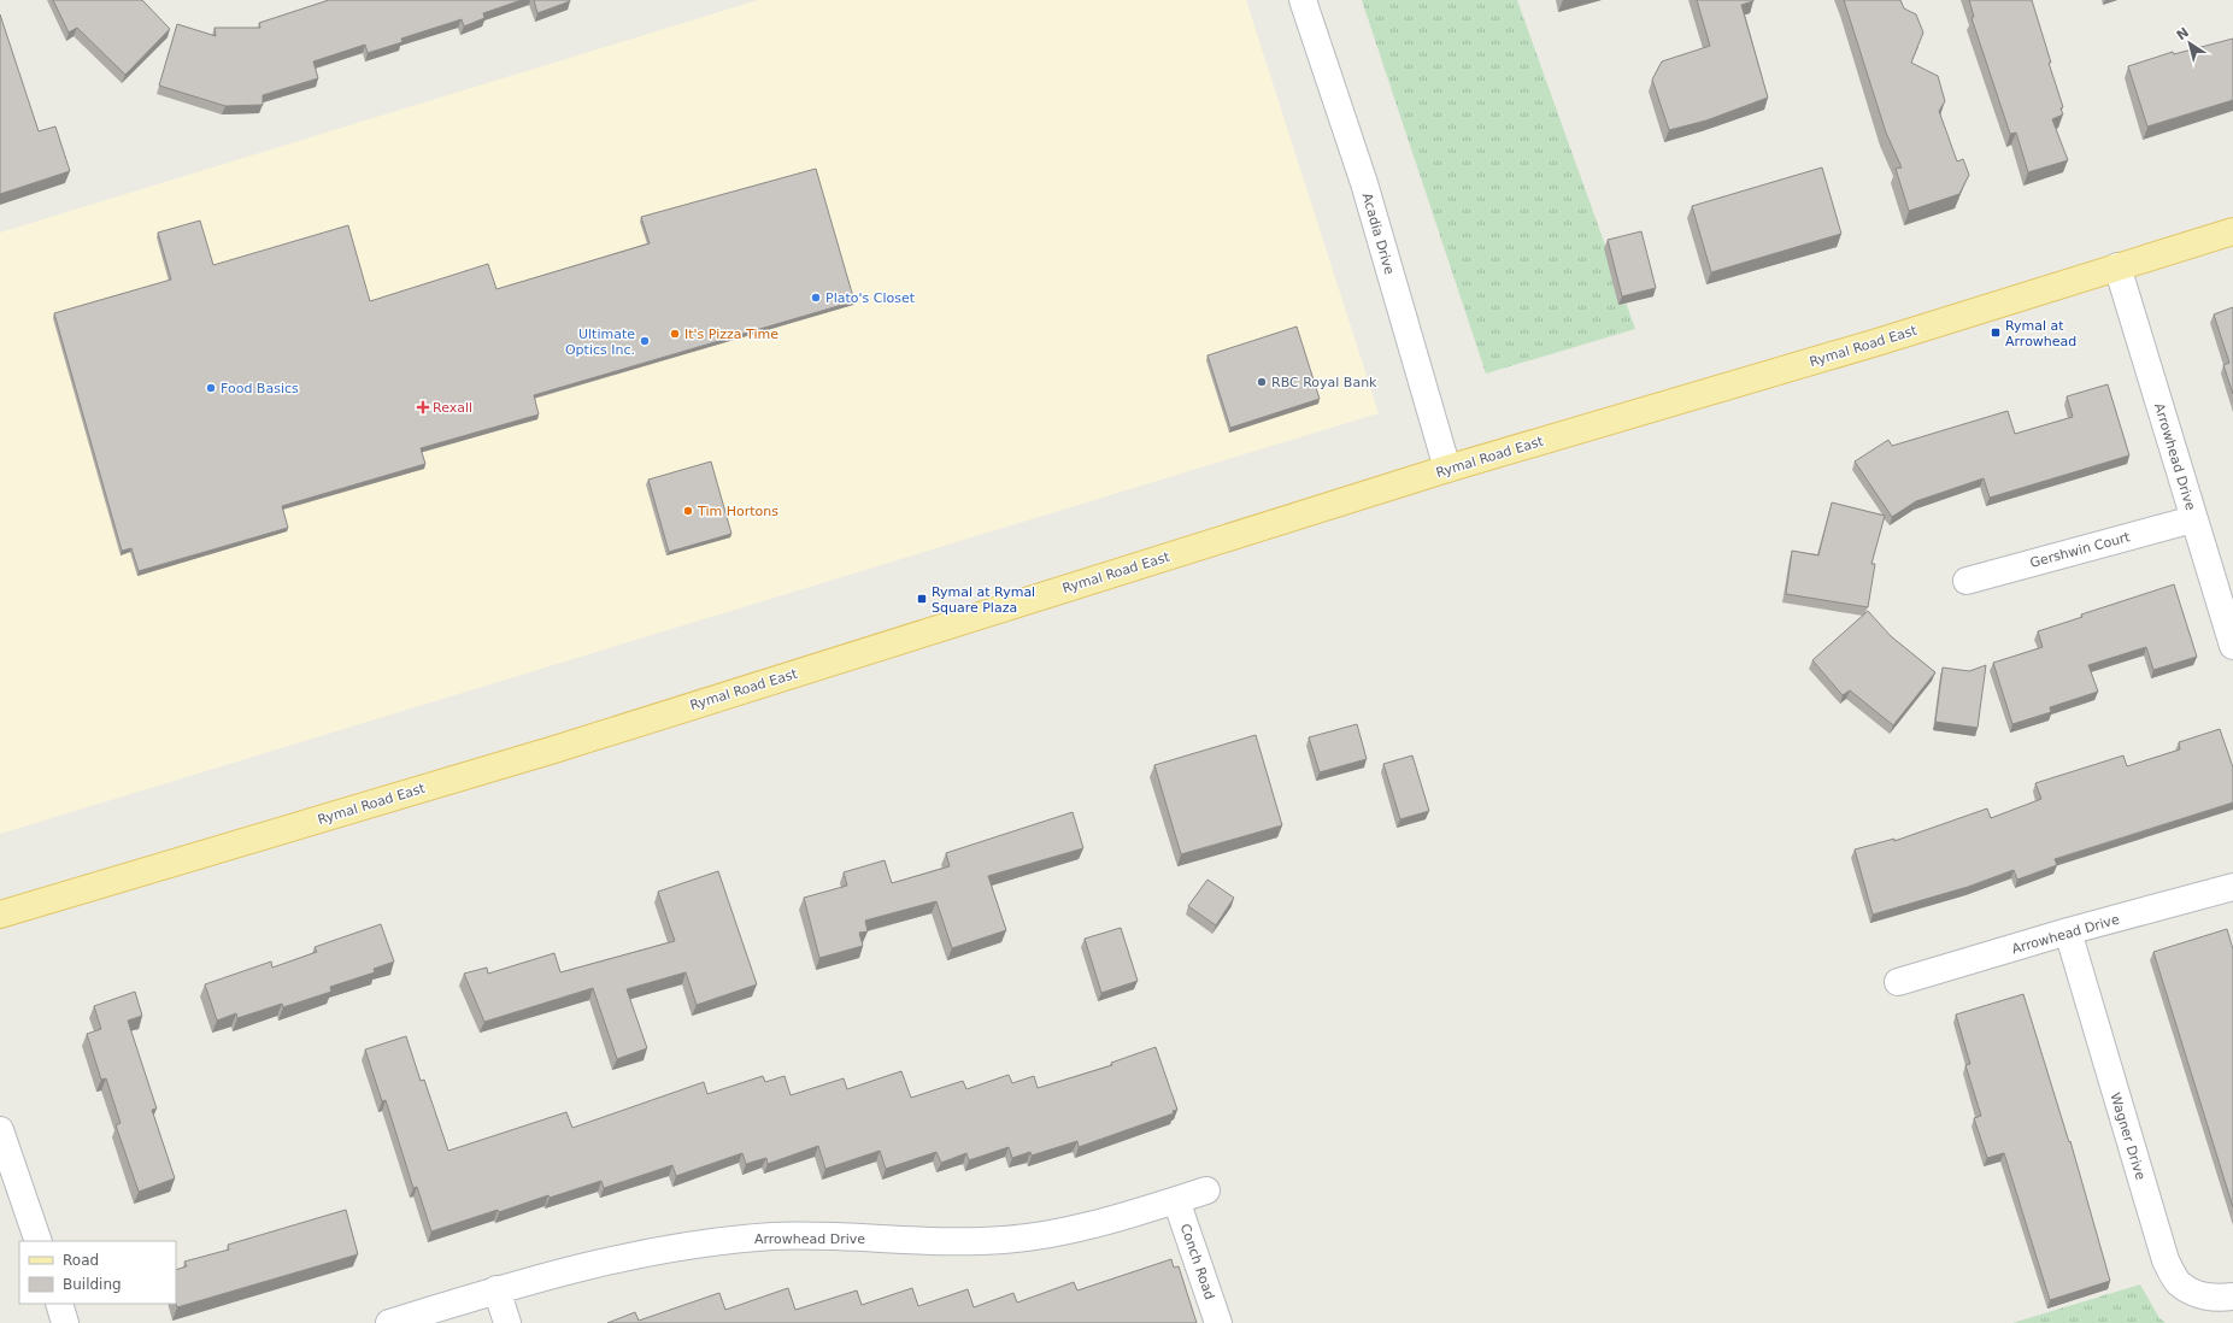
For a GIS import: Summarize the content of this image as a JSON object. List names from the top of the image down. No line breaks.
{"streets":{"main road":["Rymal Road East"],"street":["Acadia Drive","Arrowhead Drive","Gershwin Court","Wagner Drive","Conch Road"]},"crossings":[["Acadia Drive","Rymal Road East"],["Rymal Road East","Arrowhead Drive"],["Arrowhead Drive","Gershwin Court"],["Arrowhead Drive","Wagner Drive"],["Arrowhead Drive","Conch Road"]],"places":{"other":["Plato's Closet","It's Pizza Time","Ultimate Optics Inc.","RBC Royal Bank","Food Basics","Tim Hortons"],"transit":["Rymal at Arrowhead","Rymal at Rymal Square Plaza"],"health":["Rexall"]},"legend":["Road","Building"],"north":"top left"}
